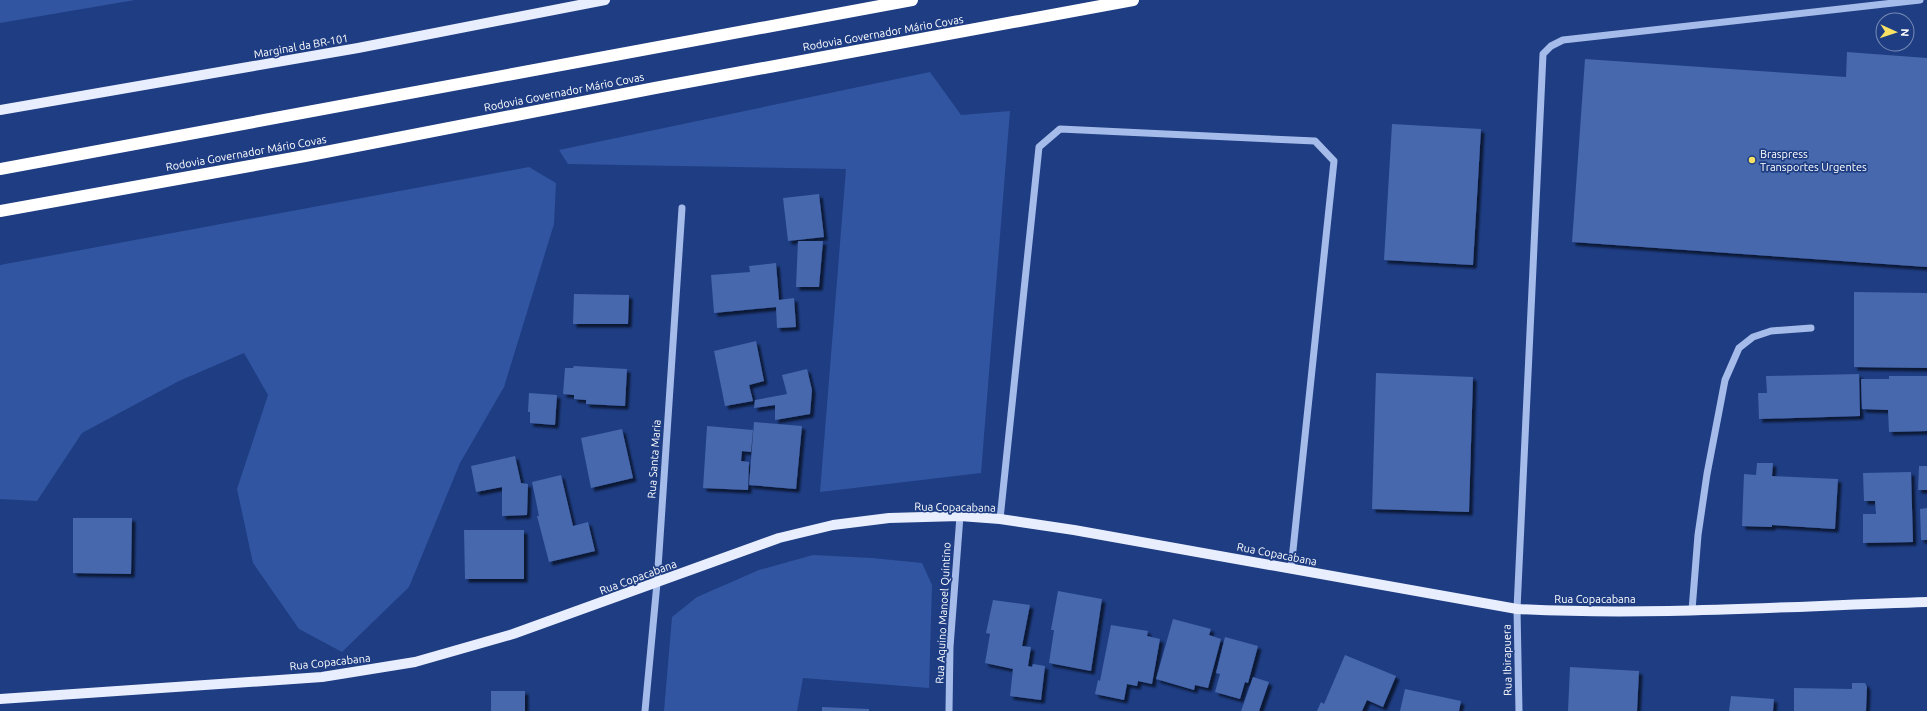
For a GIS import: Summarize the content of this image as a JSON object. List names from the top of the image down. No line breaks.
{"streets":{"highway":["Rodovia Governador Mário Covas"],"main road":["Marginal da BR-101","Rua Copacabana"],"street":["Rua Santa Maria","Rua Aquino Manoel Quintino","Rua Ibirapuera"]},"crossings":[["Rua Santa Maria","Rua Copacabana"],["Rua Copacabana","Rua Aquino Manoel Quintino"],["Rua Copacabana","Rua Ibirapuera"]],"places":["Braspress Transportes Urgentes"],"north":"right"}
